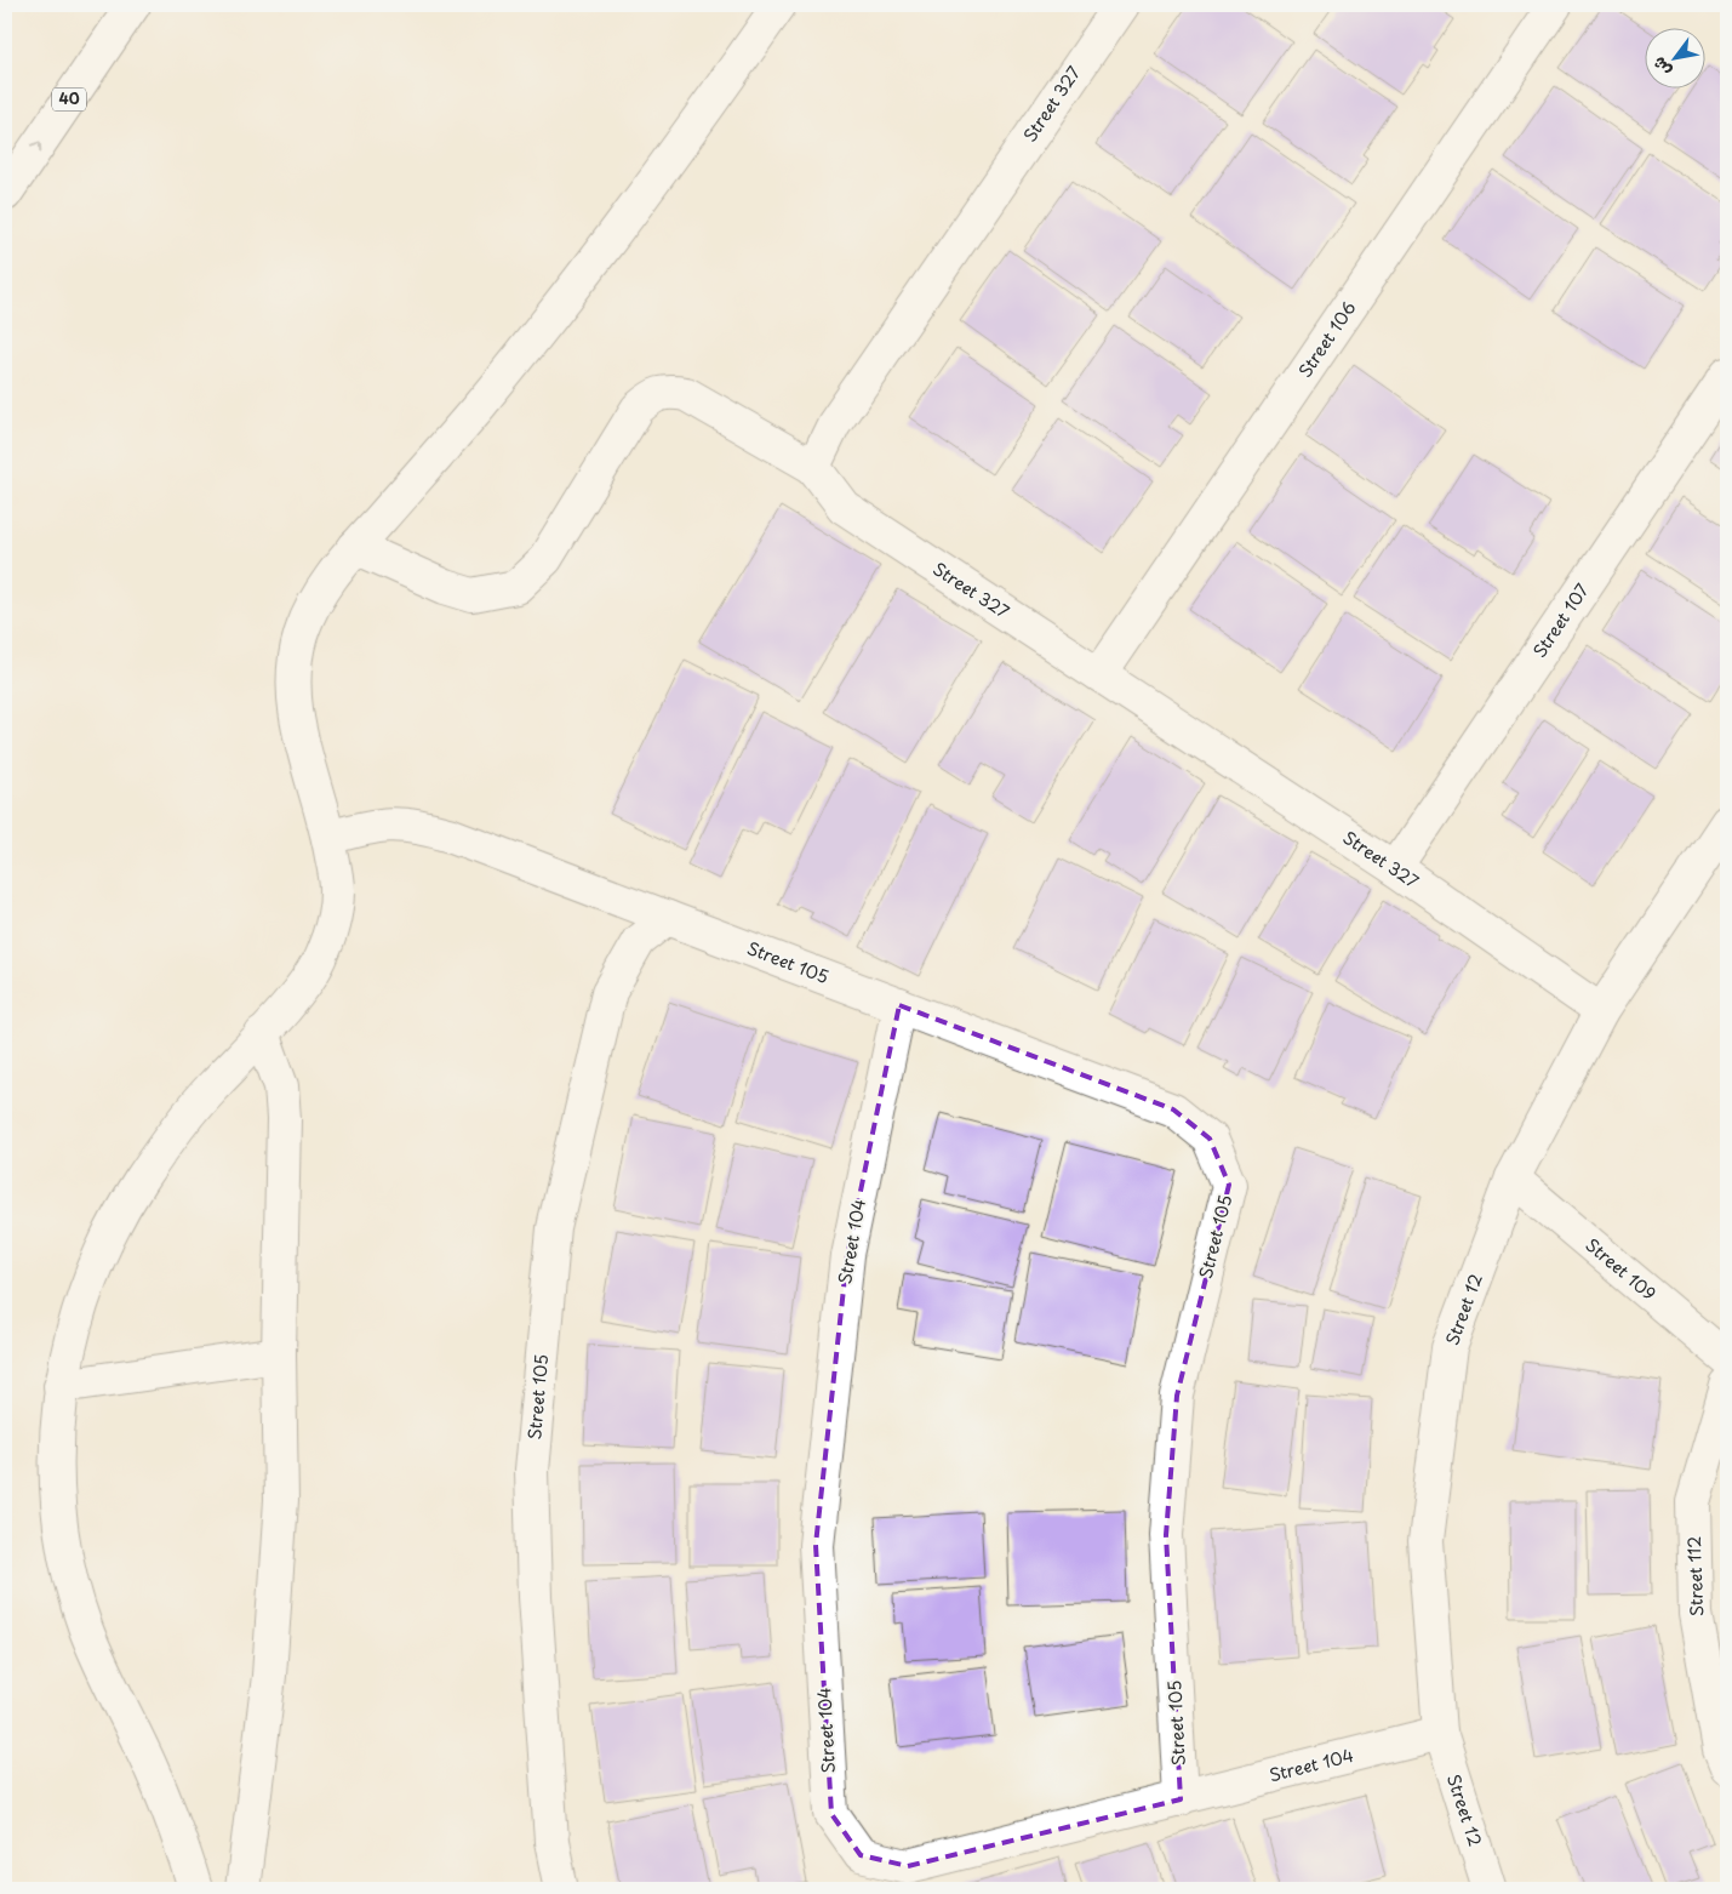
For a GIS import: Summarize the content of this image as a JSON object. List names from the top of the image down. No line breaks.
{"streets":{"main road":["40","Street 327","Street 106","Street 107","Street 105","Street 104","Street 109","Street 12","Street 112"]},"crossings":[["Street 327","Street 106"],["Street 327","Street 107"],["Street 327","Street 12"],["Street 105","Street 104"],["Street 104","Street 12"],["Street 109","Street 12"]],"north":"bottom left"}
